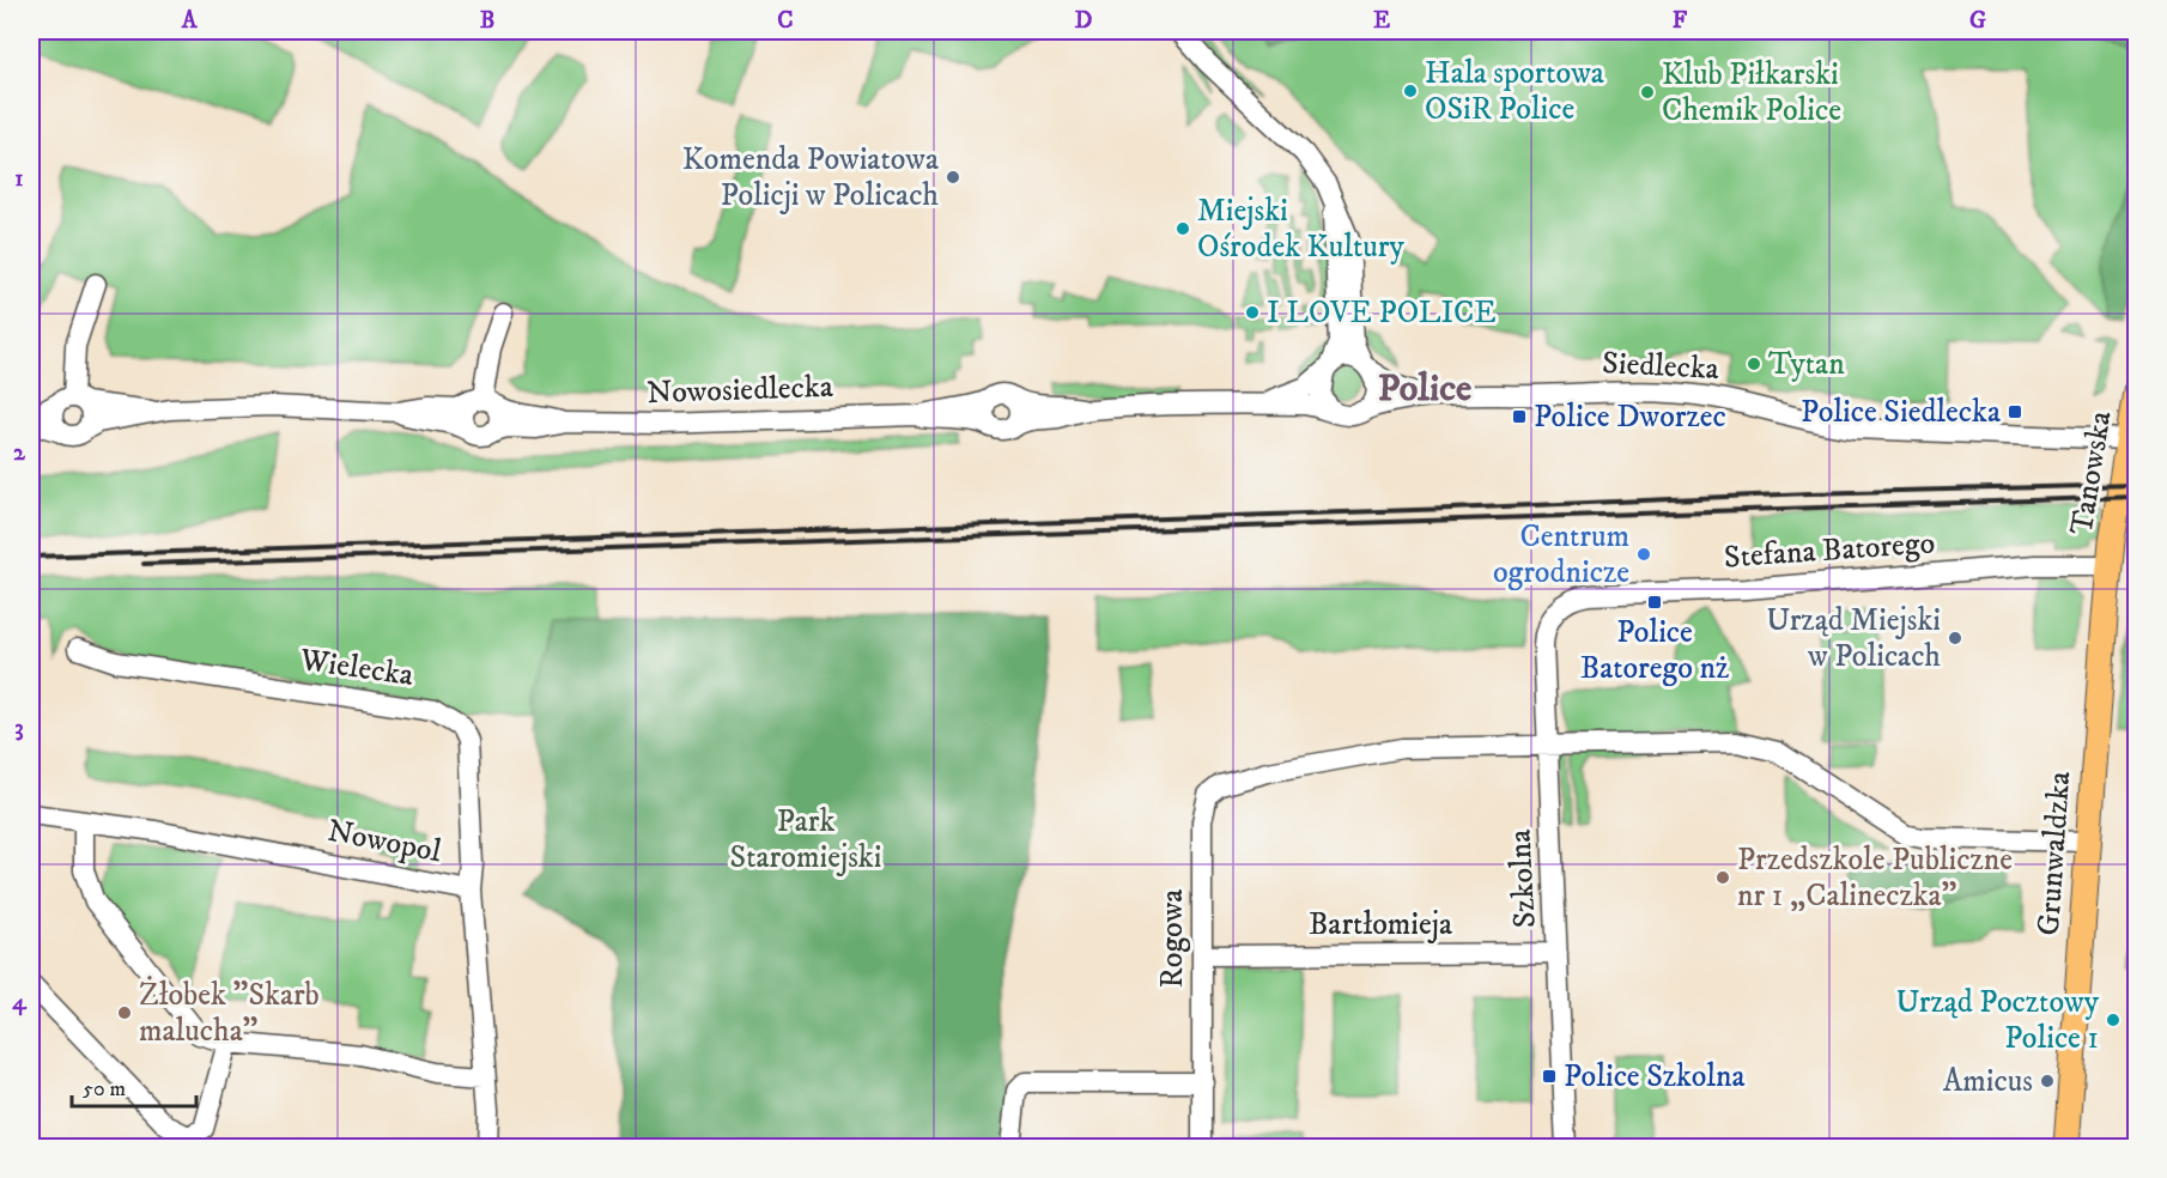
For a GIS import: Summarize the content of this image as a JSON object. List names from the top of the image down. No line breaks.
{"streets":{"main road":["Tanowska","Grunwaldzka"],"street":["Siedlecka","Nowosiedlecka","Stefana Batorego","Wielecka","Nowopol","Szkolna","Bartłomieja","Rogowa"]},"crossings":[["Siedlecka","Nowosiedlecka"],["Siedlecka","Tanowska"],["Tanowska","Stefana Batorego"],["Tanowska","Grunwaldzka"],["Stefana Batorego","Grunwaldzka"],["Stefana Batorego","Szkolna"],["Wielecka","Nowopol"],["Szkolna","Bartłomieja"],["Szkolna","Rogowa"],["Bartłomieja","Rogowa"]],"districts":["Police"],"parks":["Park Staromiejski"],"places":{"other":["Hala sportowa OSiR Police","Klub Piłkarski Chemik Police","Komenda Powiatowa Policji w Policach","Miejski Ośrodek Kultury","I LOVE POLICE","Tytan","Centrum ogrodnicze","Urząd Miejski w Policach","Przedszkole Publiczne nr 1 „Calineczka”","Żłobek \"Skarb malucha\"","Urząd Pocztowy Police 1","Amicus"],"transit":["Police Siedlecka","Police Dworzec","Police Batorego nż","Police Szkolna"]},"scale_bar":"50 m","grid":{"columns":["A","B","C","D","E","F","G"],"rows":["1","2","3","4"]}}
